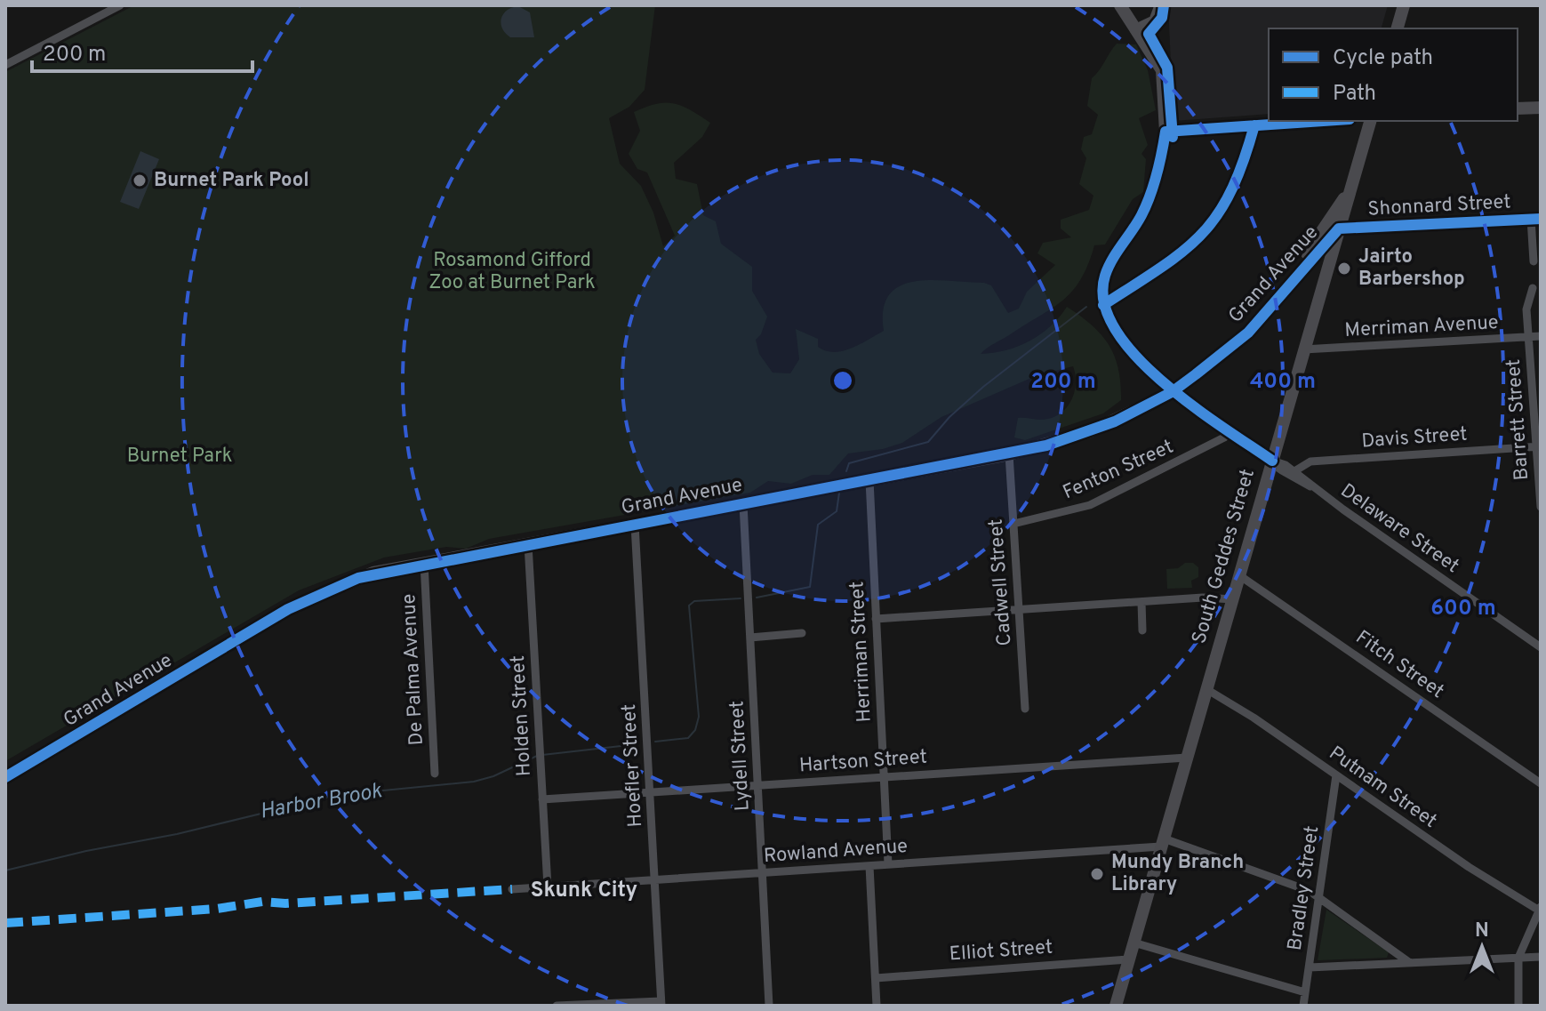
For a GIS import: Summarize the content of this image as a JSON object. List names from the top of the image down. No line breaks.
{"streets":{"street":["Shonnard Street","Grand Avenue","Merriman Avenue","Barrett Street","Davis Street","Fenton Street","Delaware Street","South Geddes Street","Cadwell Street","Herriman Street","Fitch Street","De Palma Avenue","Holden Street","Lydell Street","Hartson Street","Hoefler Street","Putnam Street","Rowland Avenue","Bradley Street","Elliot Street"]},"crossings":[["Shonnard Street","Grand Avenue"],["Shonnard Street","South Geddes Street"],["Grand Avenue","Delaware Street"],["Grand Avenue","South Geddes Street"],["Grand Avenue","Cadwell Street"],["Grand Avenue","Herriman Street"],["Grand Avenue","De Palma Avenue"],["Grand Avenue","Holden Street"],["Grand Avenue","Lydell Street"],["Grand Avenue","Hoefler Street"],["Merriman Avenue","Barrett Street"],["Merriman Avenue","South Geddes Street"],["Barrett Street","Davis Street"],["Davis Street","Delaware Street"],["Fenton Street","Delaware Street"],["Fenton Street","Cadwell Street"],["Delaware Street","South Geddes Street"],["South Geddes Street","Fitch Street"],["South Geddes Street","Hartson Street"],["South Geddes Street","Putnam Street"],["South Geddes Street","Rowland Avenue"],["South Geddes Street","Elliot Street"],["Herriman Street","Hartson Street"],["Herriman Street","Rowland Avenue"],["Holden Street","Hartson Street"],["Holden Street","Rowland Avenue"],["Lydell Street","Hartson Street"],["Lydell Street","Rowland Avenue"],["Hartson Street","Hoefler Street"],["Hoefler Street","Rowland Avenue"],["Putnam Street","Bradley Street"],["Rowland Avenue","Bradley Street"]],"districts":["Skunk City"],"water":["Harbor Brook"],"parks":["Rosamond Gifford Zoo at Burnet Park","Burnet Park"],"places":["Burnet Park Pool","Jairto Barbershop","Mundy Branch Library"],"legend":["Cycle path","Path"],"scale_bar":"200 m","north":"top","rings":["200 m","400 m","600 m"]}
